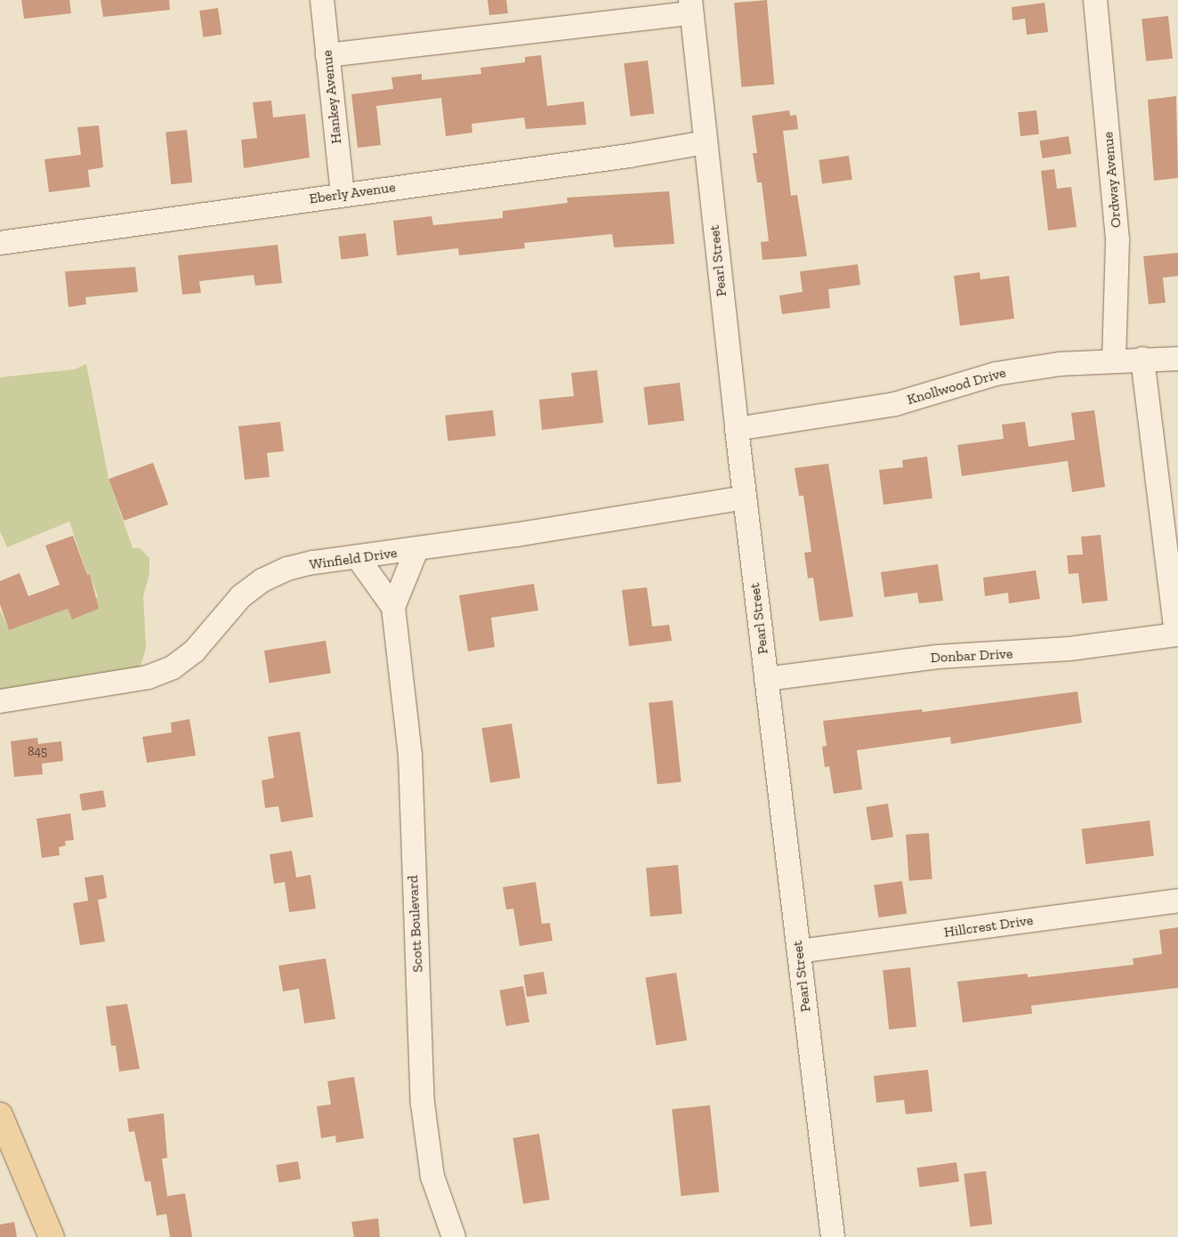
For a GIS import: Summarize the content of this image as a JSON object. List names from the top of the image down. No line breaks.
{"streets":{"street":["Hankey Avenue","Ordway Avenue","Eberly Avenue","Pearl Street","Knollwood Drive","Winfield Drive","Donbar Drive","Scott Boulevard","Hillcrest Drive"]},"crossings":[["Hankey Avenue","Eberly Avenue"],["Ordway Avenue","Knollwood Drive"],["Eberly Avenue","Pearl Street"],["Pearl Street","Knollwood Drive"],["Pearl Street","Winfield Drive"],["Pearl Street","Donbar Drive"],["Pearl Street","Hillcrest Drive"],["Winfield Drive","Scott Boulevard"]],"house_numbers":["845"]}
